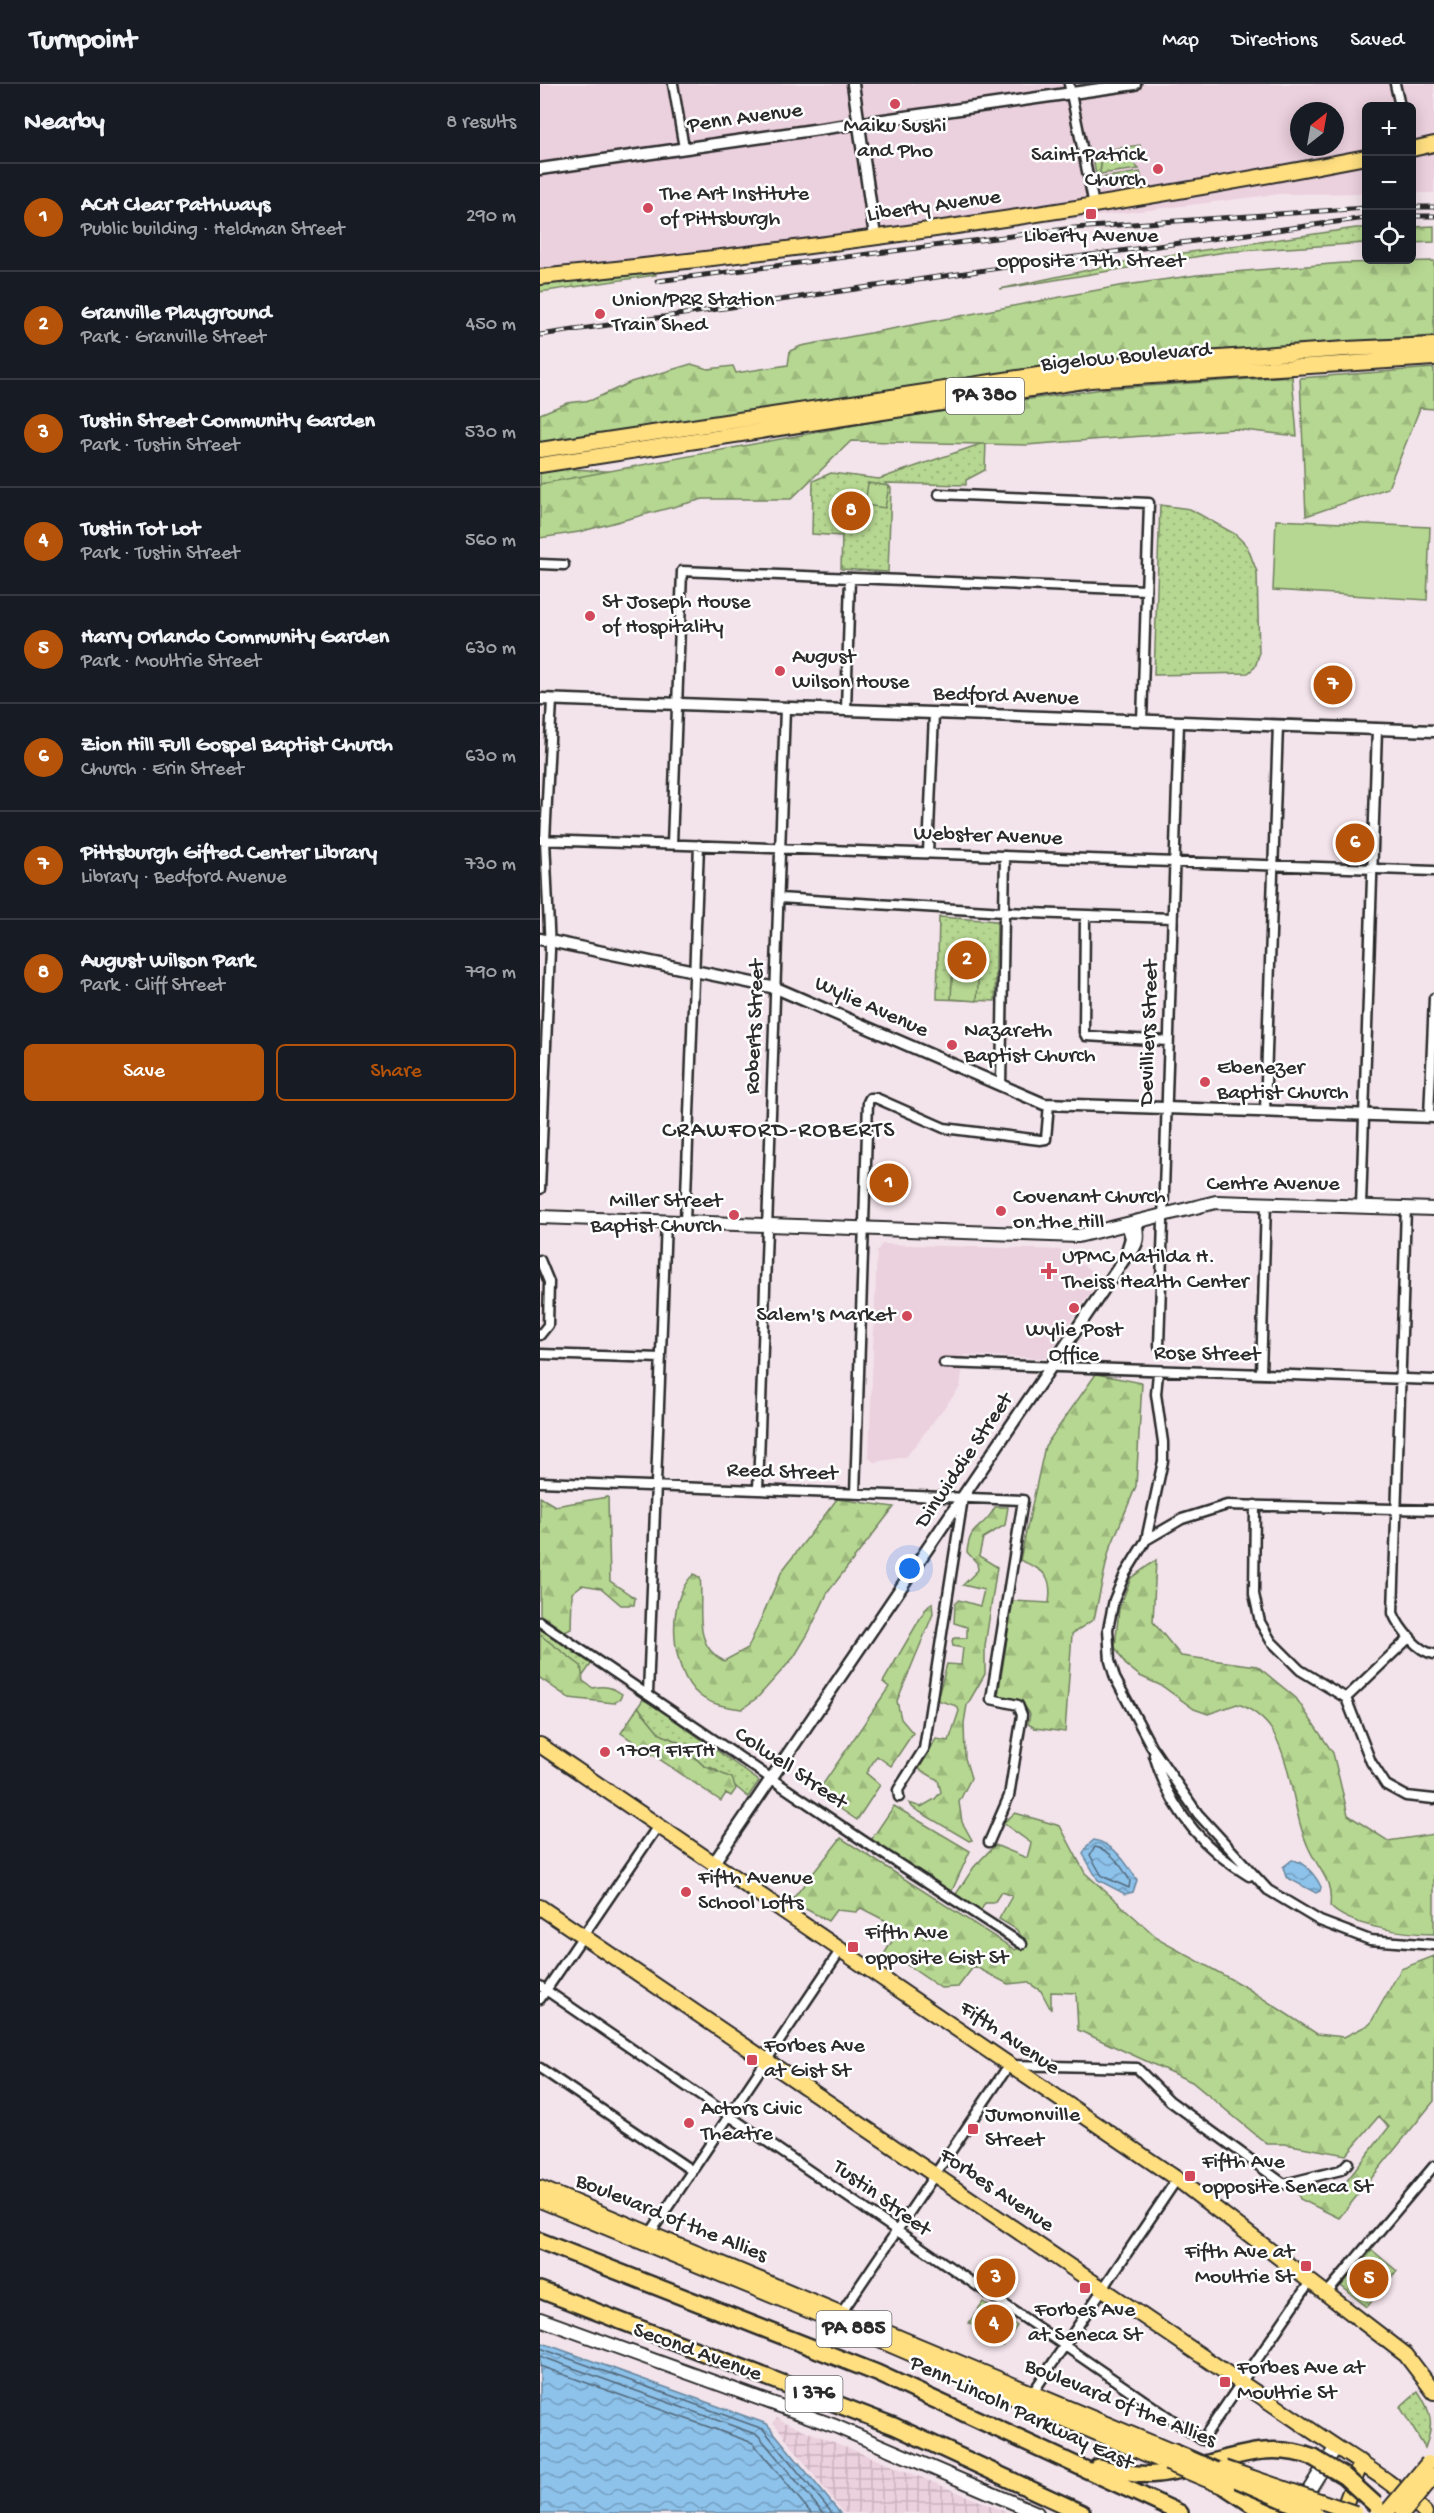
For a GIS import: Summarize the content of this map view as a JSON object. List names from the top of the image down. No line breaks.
{"streets":{"highway":["I 376","Penn-Lincoln Parkway East"],"main road":["Liberty Avenue","Bigelow Boulevard","PA 380","Centre Avenue","Fifth Avenue","Forbes Avenue","Boulevard of the Allies","PA 885","Second Avenue"],"street":["Penn Avenue","Bedford Avenue","Webster Avenue","Wylie Avenue","Roberts Street","Devilliers Street","Rose Street","Dinwiddie Street","Reed Street","Colwell Street","Tustin Street"]},"crossings":[["Bedford Avenue","Roberts Street"],["Bedford Avenue","Devilliers Street"],["Webster Avenue","Roberts Street"],["Webster Avenue","Devilliers Street"],["Wylie Avenue","Roberts Street"],["Wylie Avenue","Devilliers Street"],["Roberts Street","Centre Avenue"],["Roberts Street","Reed Street"],["Devilliers Street","Centre Avenue"],["Centre Avenue","Dinwiddie Street"],["Rose Street","Dinwiddie Street"],["Dinwiddie Street","Reed Street"],["Dinwiddie Street","Colwell Street"],["Dinwiddie Street","Fifth Avenue"],["Forbes Avenue","Tustin Street"]],"districts":["CRAWFORD-ROBERTS"],"places":{"other":["Maiku Sushi and Pho","Saint Patrick Church","The Art Institute of Pittsburgh","Union/PRR Station Train Shed","St Joseph House of Hospitality","August Wilson House","Nazareth Baptist Church","Ebenezer Baptist Church","Covenant Church on the Hill","Miller Street Baptist Church","Wylie Post Office","Salem's Market","1709 FIFTH","Fifth Avenue School Lofts","Actors Civic Theatre"],"transit":["Liberty Avenue opposite 17th Street","Fifth Ave opposite Gist St","Forbes Ave at Gist St","Jumonville Street","Fifth Ave opposite Seneca St","Fifth Ave at Moultrie St","Forbes Ave at Seneca St","Forbes Ave at Moultrie St"],"health":["UPMC Matilda H. Theiss Health Center"]},"north":"top right","page":{"header":"Turnpoint","nav":["Map","Directions","Saved"],"heading":["Nearby","8 results"],"map_buttons":["+","−"],"list":[{"mark":"1","name":"ACH Clear Pathways","note":"Public building · Heldman Street","value":"290 m"},{"mark":"2","name":"Granville Playground","note":"Park · Granville Street","value":"450 m"},{"mark":"3","name":"Tustin Street Community Garden","note":"Park · Tustin Street","value":"530 m"},{"mark":"4","name":"Tustin Tot Lot","note":"Park · Tustin Street","value":"560 m"},{"mark":"5","name":"Harry Orlando Community Garden","note":"Park · Moultrie Street","value":"630 m"},{"mark":"6","name":"Zion Hill Full Gospel Baptist Church","note":"Church · Erin Street","value":"630 m"},{"mark":"7","name":"Pittsburgh Gifted Center Library","note":"Library · Bedford Avenue","value":"730 m"},{"mark":"8","name":"August Wilson Park","note":"Park · Cliff Street","value":"790 m"}],"pins":["8","7","6","2","1","3","5","4"],"buttons":["Save","Share"]}}
